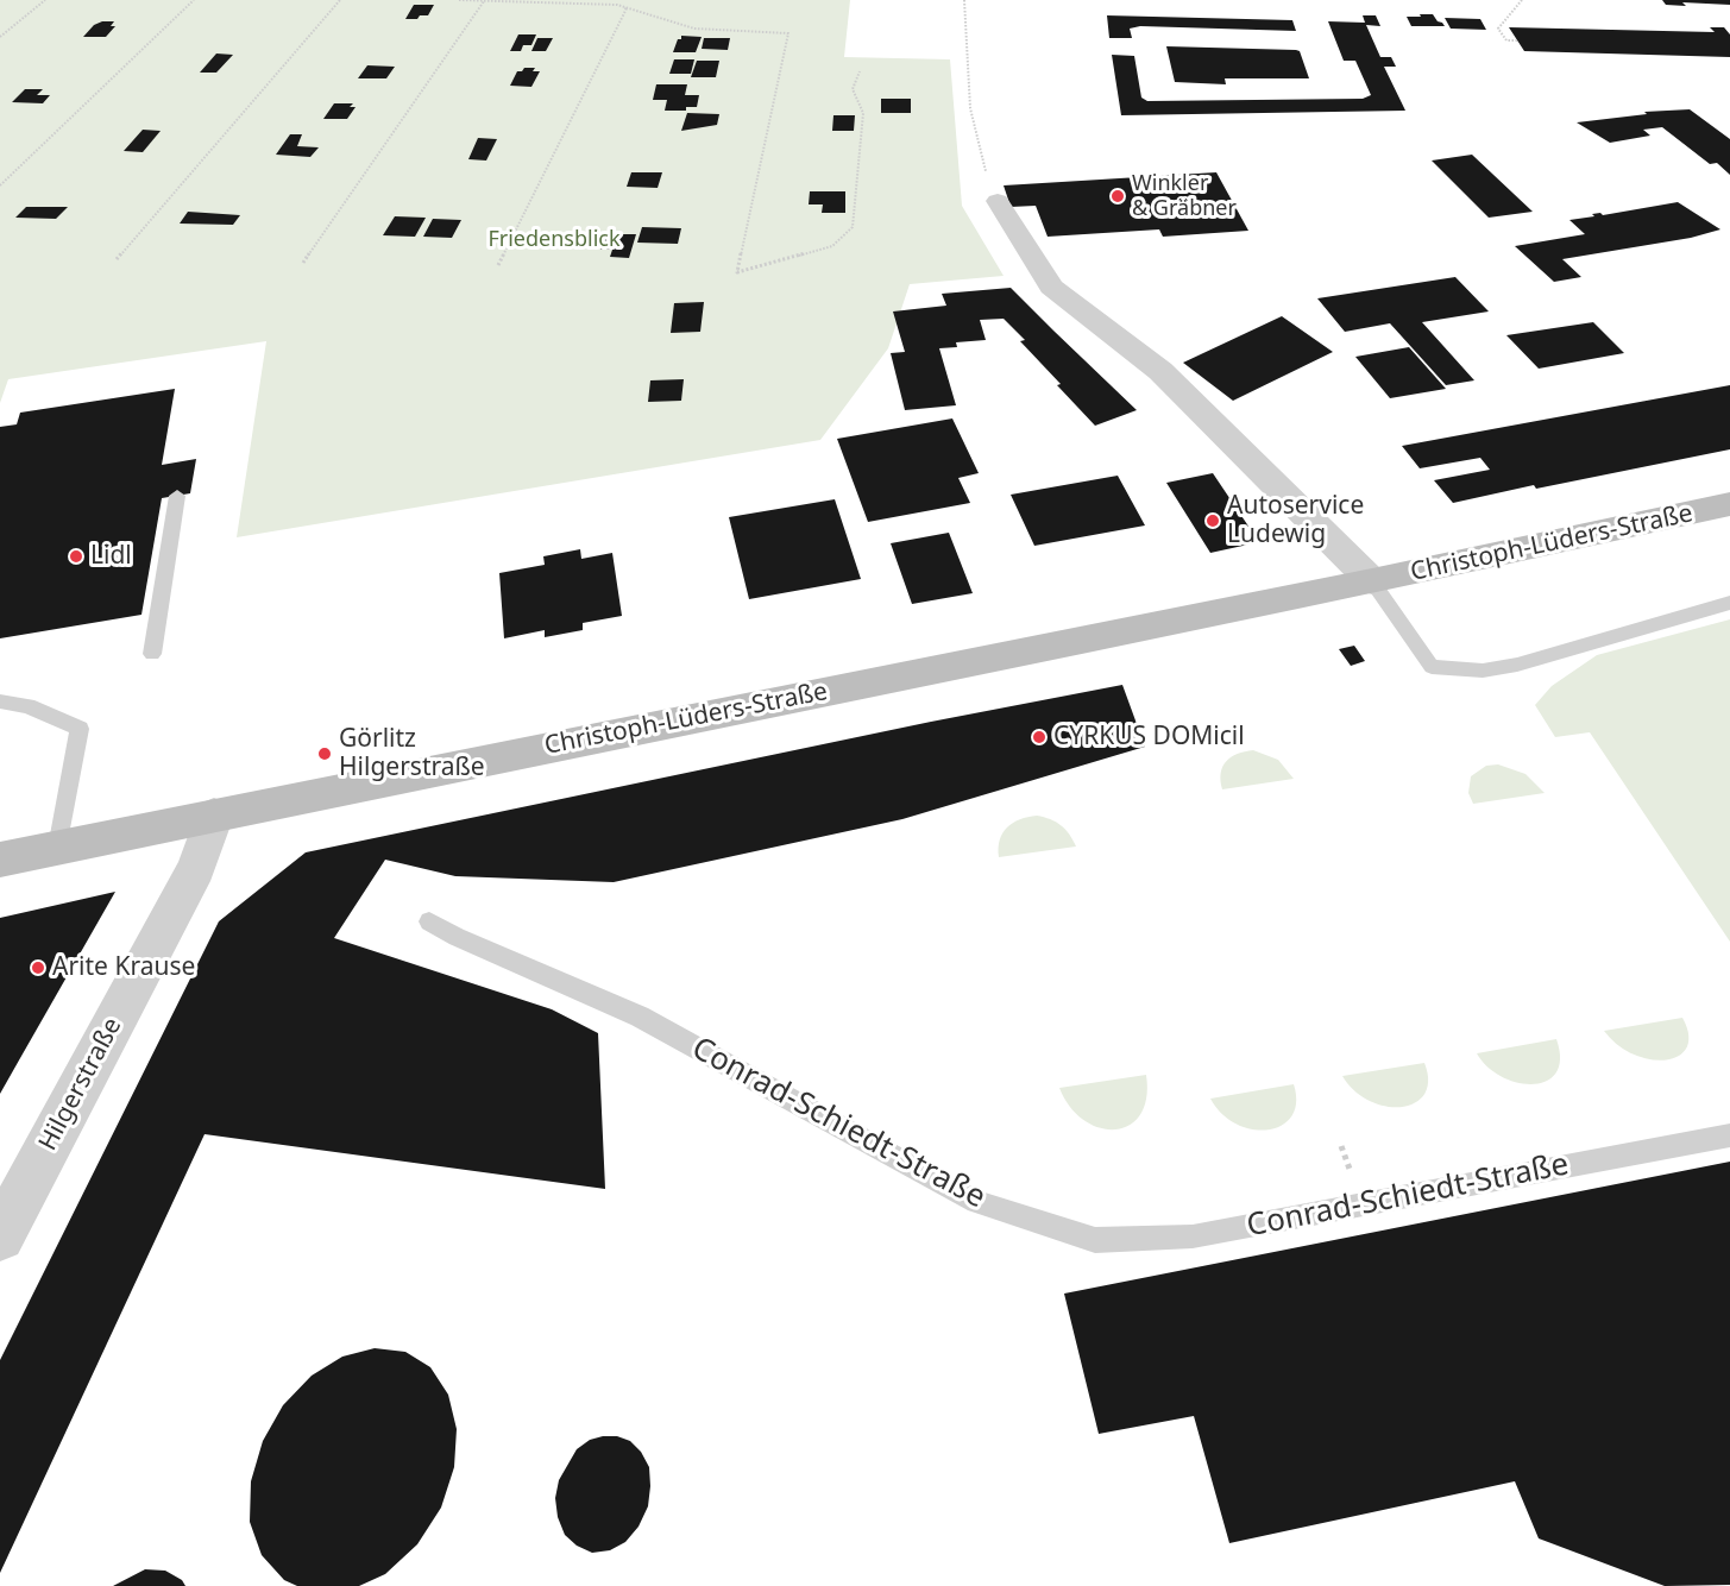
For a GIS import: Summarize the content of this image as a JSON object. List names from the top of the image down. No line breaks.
{"streets":{"street":["Christoph-Lüders-Straße","Hilgerstraße"],"lane":["Conrad-Schiedt-Straße"]},"crossings":[["Christoph-Lüders-Straße","Hilgerstraße"]],"parks":["Friedensblick"],"places":["Winkler & Gräbner","Autoservice Ludewig","Lidl","CYRKUS DOMicil","Görlitz Hilgerstraße","Arite Krause"]}
